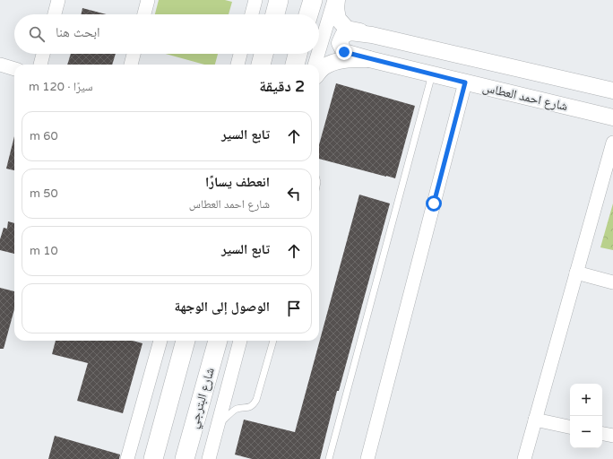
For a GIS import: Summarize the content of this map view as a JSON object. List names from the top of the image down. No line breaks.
{"streets":{"main road":["شارع البترجي"],"street":["شارع احمد العطاس"]},"page":{"search":"ابحث هنا","heading":["2 دقيقة","سيرًا · 120 m"],"list":[["تابع السير","60 m"],["انعطف يسارًا","شارع احمد العطاس","50 m"],["تابع السير","10 m"],"الوصول إلى الوجهة"],"map_buttons":["+","−"]}}
